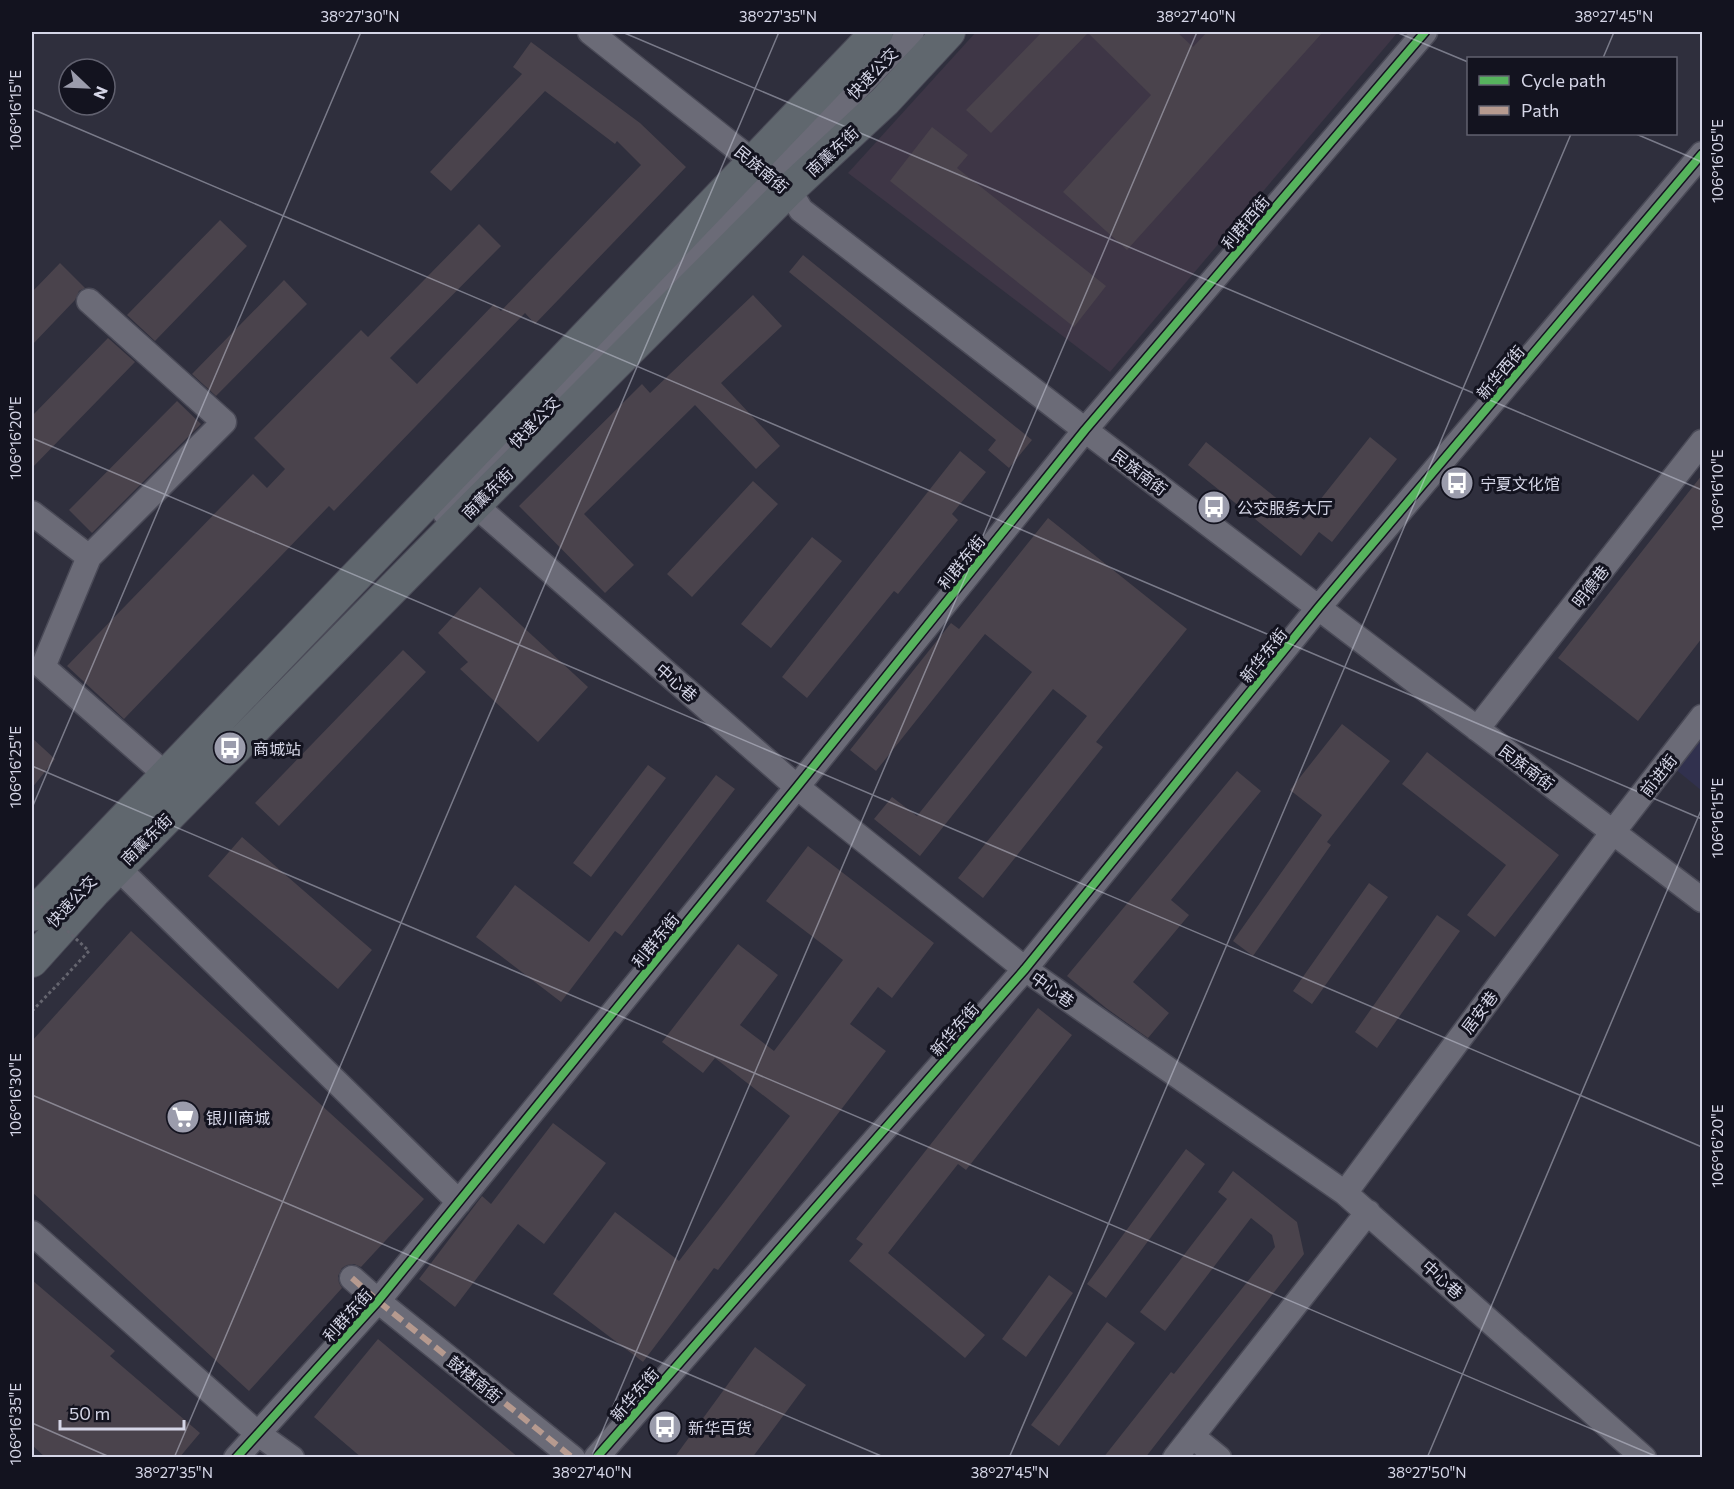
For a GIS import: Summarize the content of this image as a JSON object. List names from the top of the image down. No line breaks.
{"streets":{"main road":["南薰东街"],"street":["快速公交","民族南街","利群西街","新华西街","利群东街","明德巷","新华东街","中心巷","前进街","居安巷","鼓楼南街"]},"crossings":[["快速公交","南薰东街"],["快速公交","民族南街"],["南薰东街","民族南街"],["南薰东街","中心巷"],["民族南街","利群西街"],["民族南街","新华西街"],["民族南街","利群东街"],["民族南街","明德巷"],["民族南街","新华东街"],["民族南街","前进街"],["民族南街","居安巷"],["利群西街","利群东街"],["新华西街","新华东街"],["利群东街","中心巷"],["利群东街","鼓楼南街"],["新华东街","中心巷"],["中心巷","居安巷"],["前进街","居安巷"]],"places":{"bus stop":["宁夏文化馆","公交服务大厅","商城站","新华百货"],"supermarket":["银川商城"]},"legend":["Cycle path","Path"],"scale_bar":"50 m","north":"bottom right","coordinates":["38°27'30\"N","38°27'35\"N","38°27'40\"N","38°27'45\"N","106°16'15\"E","106°16'05\"E","106°16'20\"E","106°16'10\"E","106°16'25\"E","106°16'30\"E","106°16'35\"E","38°27'50\"N"]}
